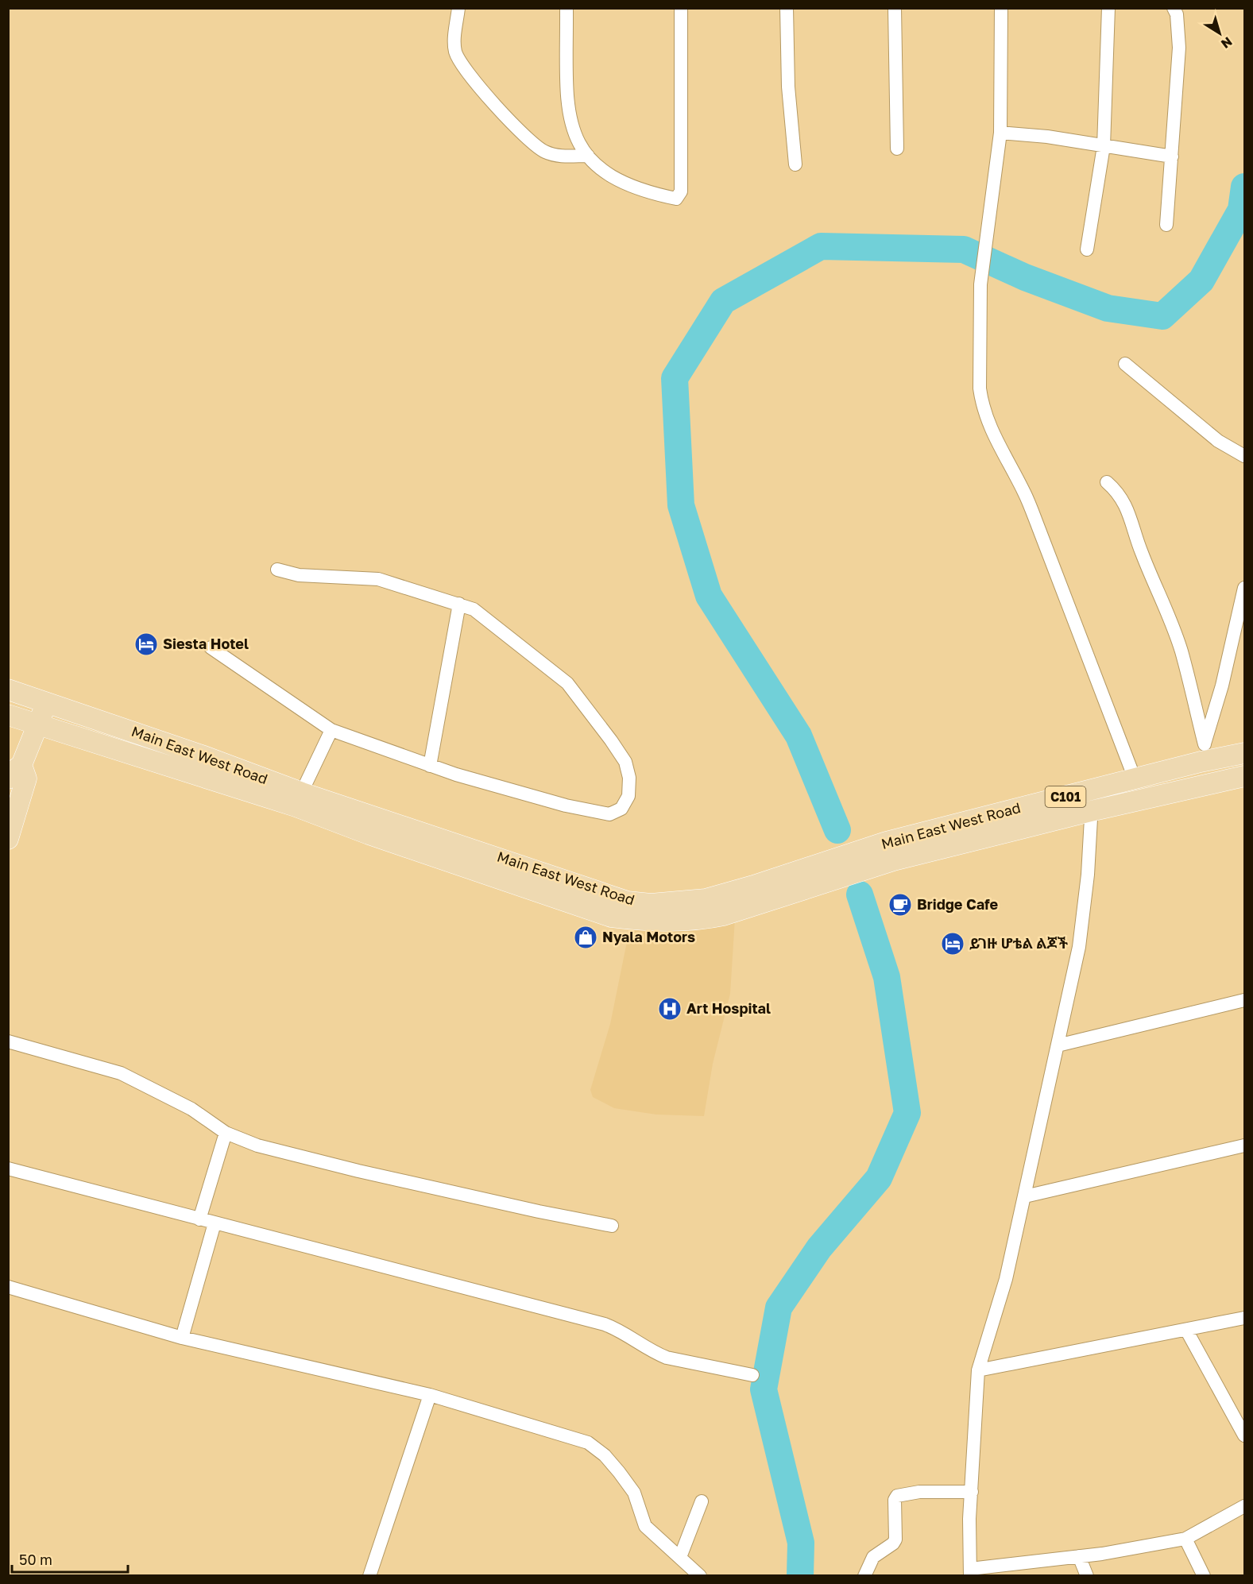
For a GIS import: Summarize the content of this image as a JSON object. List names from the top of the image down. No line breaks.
{"streets":{"main road":["Main East West Road","C101"]},"places":{"hotel":["Siesta Hotel","ይገዙ ሆቴል ልጆች"],"cafe":["Bridge Cafe"],"shop":["Nyala Motors"],"hospital":["Art Hospital"]},"scale_bar":"50 m","north":"bottom right"}
